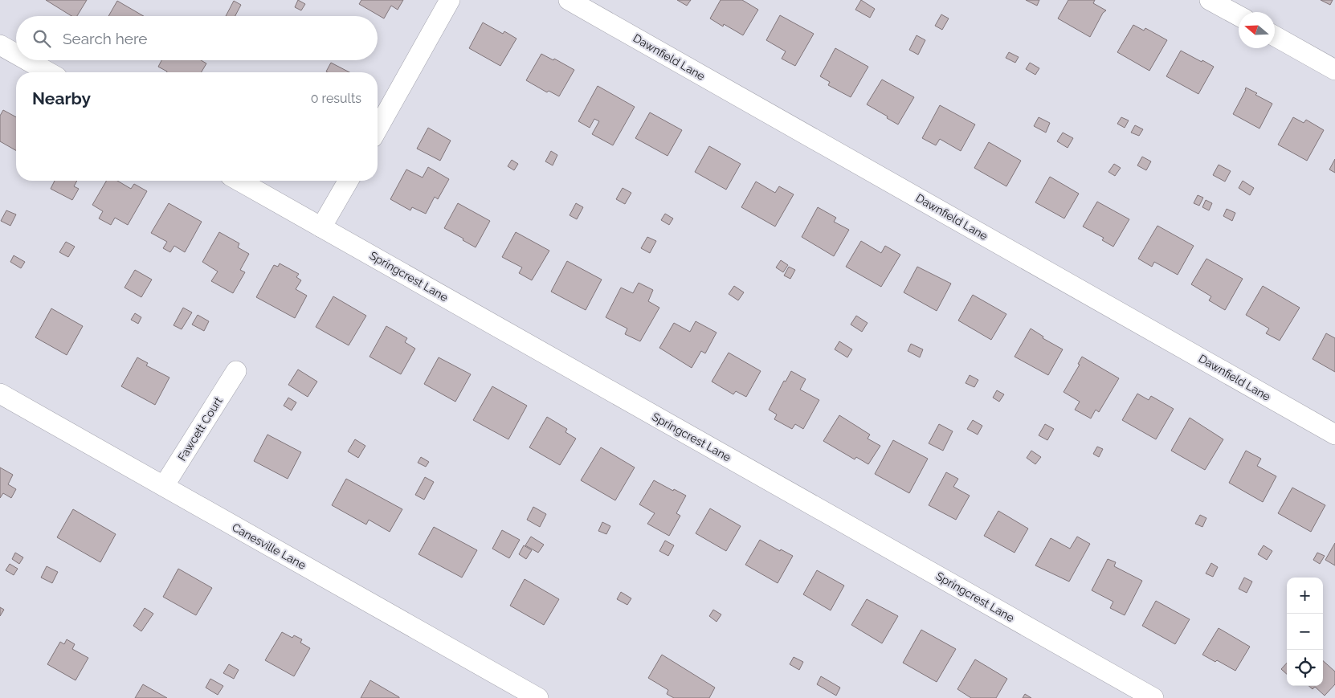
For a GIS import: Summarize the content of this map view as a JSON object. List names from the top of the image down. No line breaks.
{"streets":{"street":["Dawnfield Lane","Springcrest Lane","Fawcett Court","Canesville Lane"]},"crossings":[["Fawcett Court","Canesville Lane"]],"north":"left","page":{"search":"Search here","heading":["Nearby","0 results"],"map_buttons":["+","−"]}}
